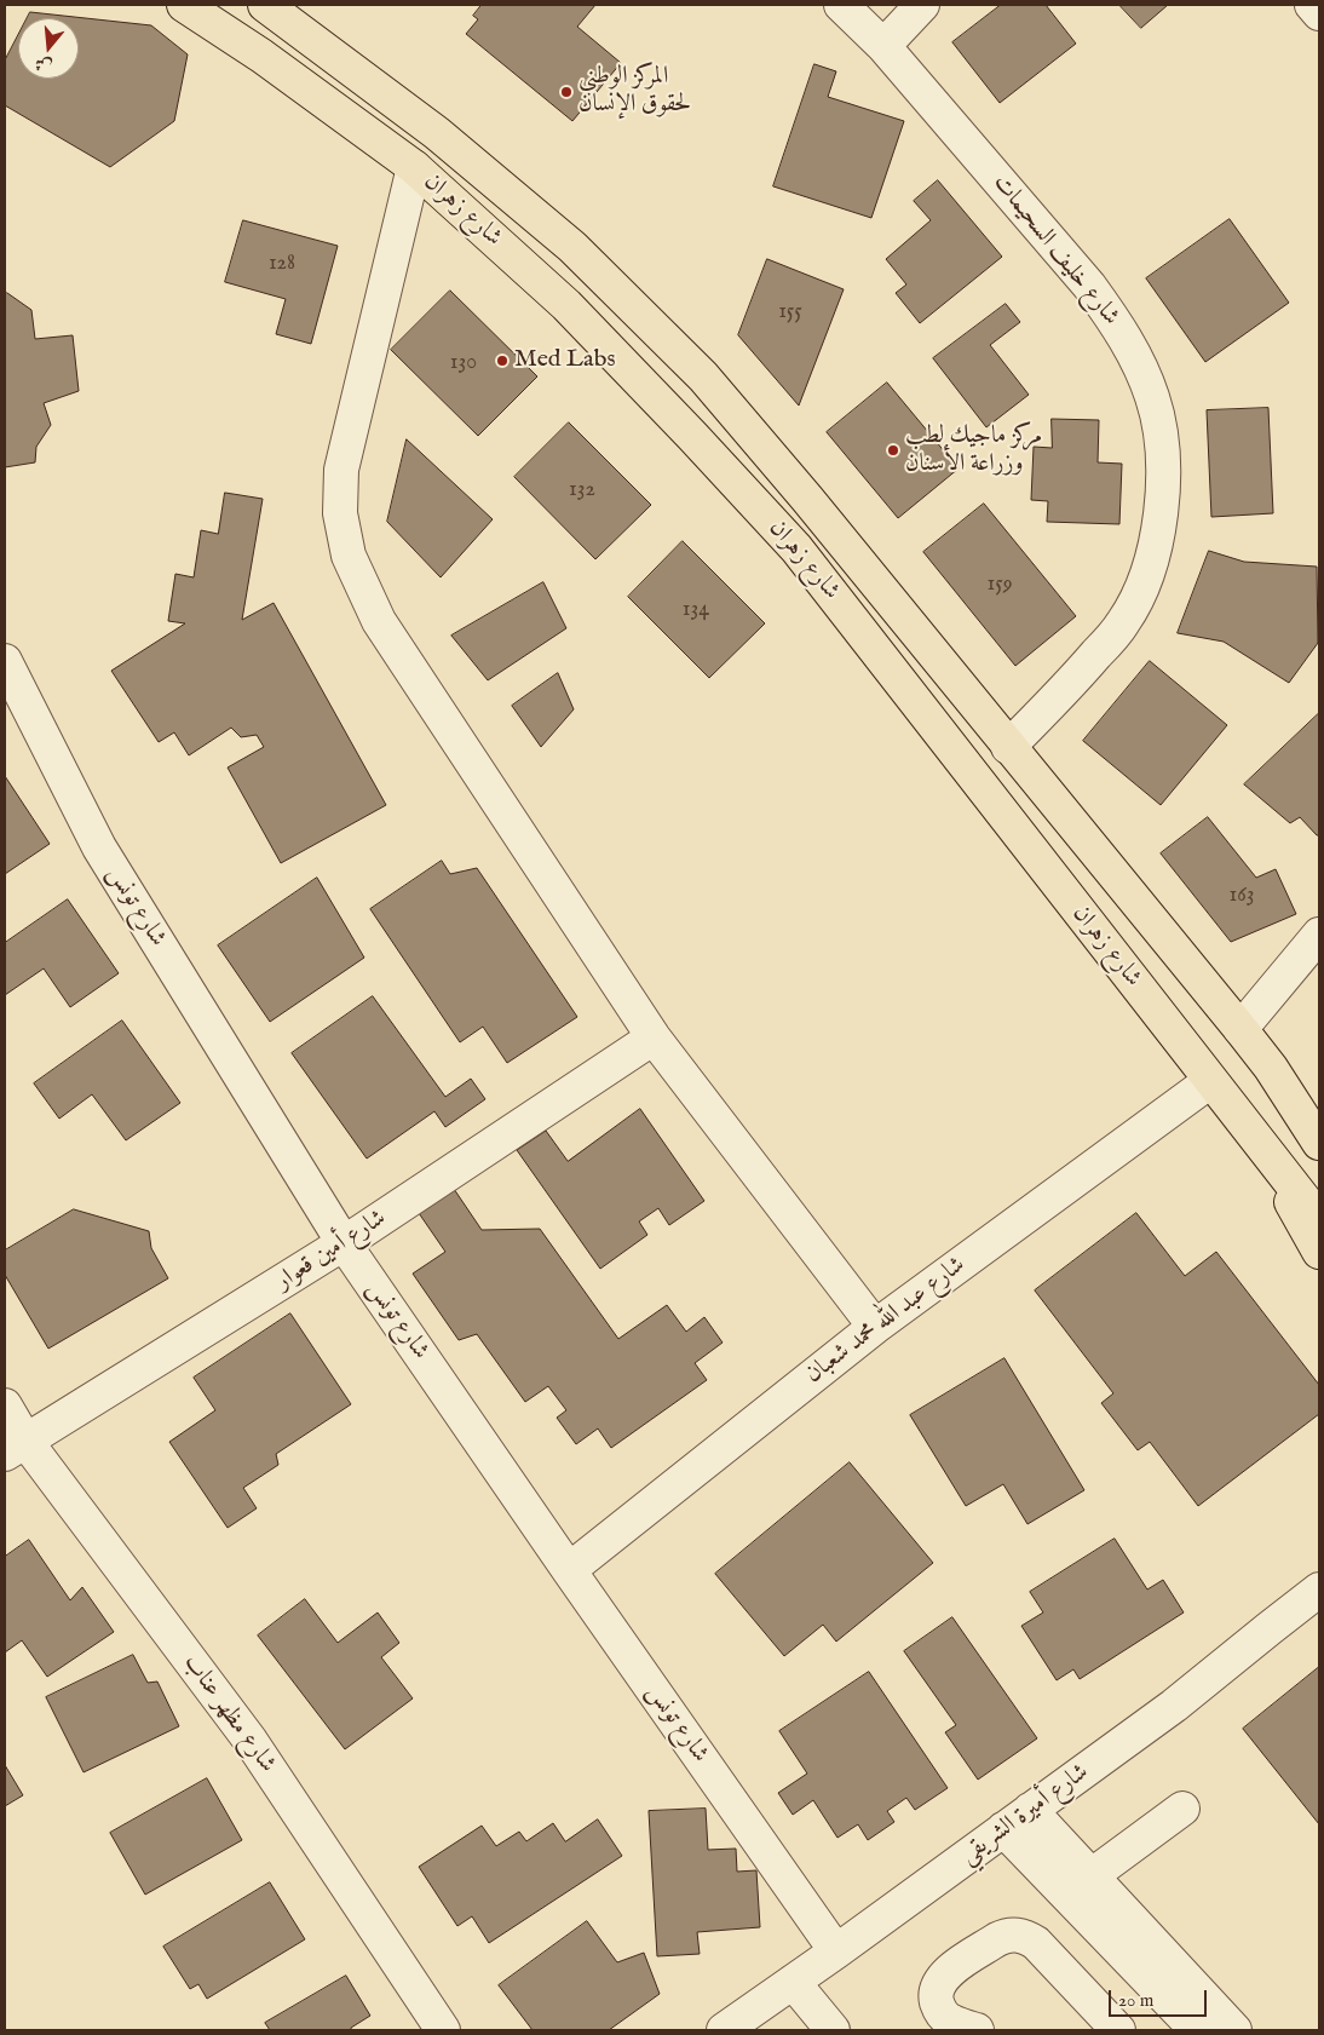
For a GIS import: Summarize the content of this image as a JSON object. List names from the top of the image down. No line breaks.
{"streets":{"main road":["شارع زهران"],"street":["شارع خليف السحيمات","شارع تونس","شارع أمين قعوار","شارع عبد الله محمد شعبان","شارع مظهر عناب","شارع أميرة الشريقي"]},"crossings":[["شارع زهران","شارع خليف السحيمات"],["شارع زهران","شارع عبد الله محمد شعبان"],["شارع تونس","شارع أمين قعوار"],["شارع تونس","شارع عبد الله محمد شعبان"],["شارع تونس","شارع أميرة الشريقي"],["شارع أمين قعوار","شارع مظهر عناب"]],"places":["المركز الوطني لحقوق الإنسان","Med Labs","مركز ماجيك لطب وزراعة الأسنان"],"house_numbers":["128","155","130","132","159","134","163"],"scale_bar":"20 m","north":"bottom"}
